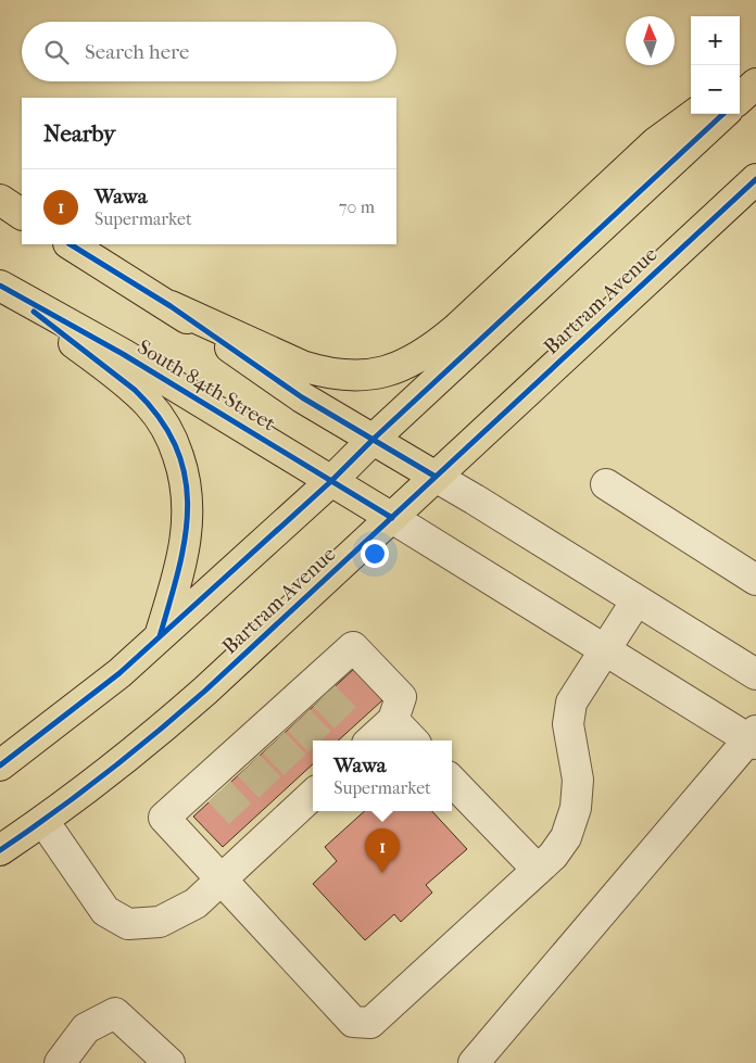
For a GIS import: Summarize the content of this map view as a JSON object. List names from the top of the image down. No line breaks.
{"streets":{"main road":["Bartram Avenue","South 84th Street"]},"crossings":[["Bartram Avenue","South 84th Street"]],"north":"top","page":{"map_buttons":["+","−"],"search":"Search here","heading":"Nearby","list":[{"mark":"1","name":"Wawa","note":"Supermarket","value":"70 m"}],"popup":["Wawa","Supermarket"],"pins":"1"}}
